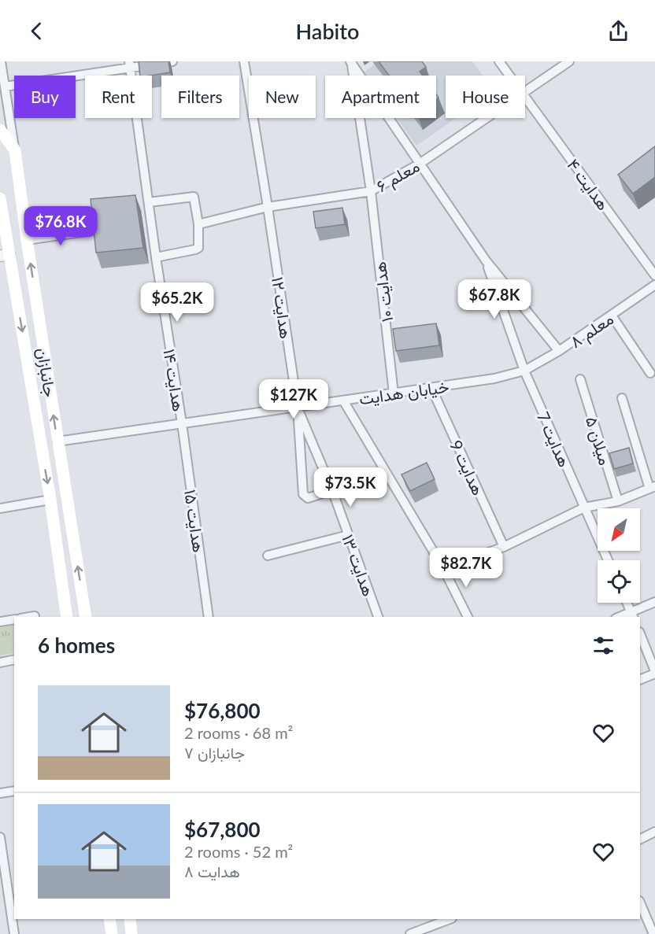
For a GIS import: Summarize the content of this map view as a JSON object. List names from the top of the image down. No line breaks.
{"streets":{"main road":["جانبازان"],"street":["معلم ۶","هدایت ۴","هدایت ۱۰","هدایت ۱۲","معلم ۸","هدایت ۱۴","خیابان هدایت","هدایت 7","میلان ۵","هدایت 9","هدایت ۱۵","هدایت ۱۳"]},"crossings":[["معلم ۶","هدایت ۱۰"],["معلم ۶","هدایت ۱۲"],["هدایت ۱۰","خیابان هدایت"],["هدایت ۱۲","خیابان هدایت"],["هدایت ۱۲","هدایت ۱۳"],["معلم ۸","خیابان هدایت"],["معلم ۸","هدایت 7"],["جانبازان","خیابان هدایت"],["هدایت ۱۴","خیابان هدایت"],["هدایت ۱۴","هدایت ۱۵"],["خیابان هدایت","هدایت 7"],["خیابان هدایت","هدایت 9"],["خیابان هدایت","هدایت ۱۵"],["خیابان هدایت","هدایت ۱۳"]],"north":"bottom left","page":{"header":"Habito","chip":["Buy","Rent","Filters","New","Apartment","House"],"price":["$76.8K","$67.8K","$65.2K","$127K","$73.5K","$82.7K"],"heading":"6 homes","list":[{"name":"$76,800","note":"2 rooms · 68 m² · جانبازان ۷"},{"name":"$67,800","note":"2 rooms · 52 m² · هدایت ۸"}]}}
